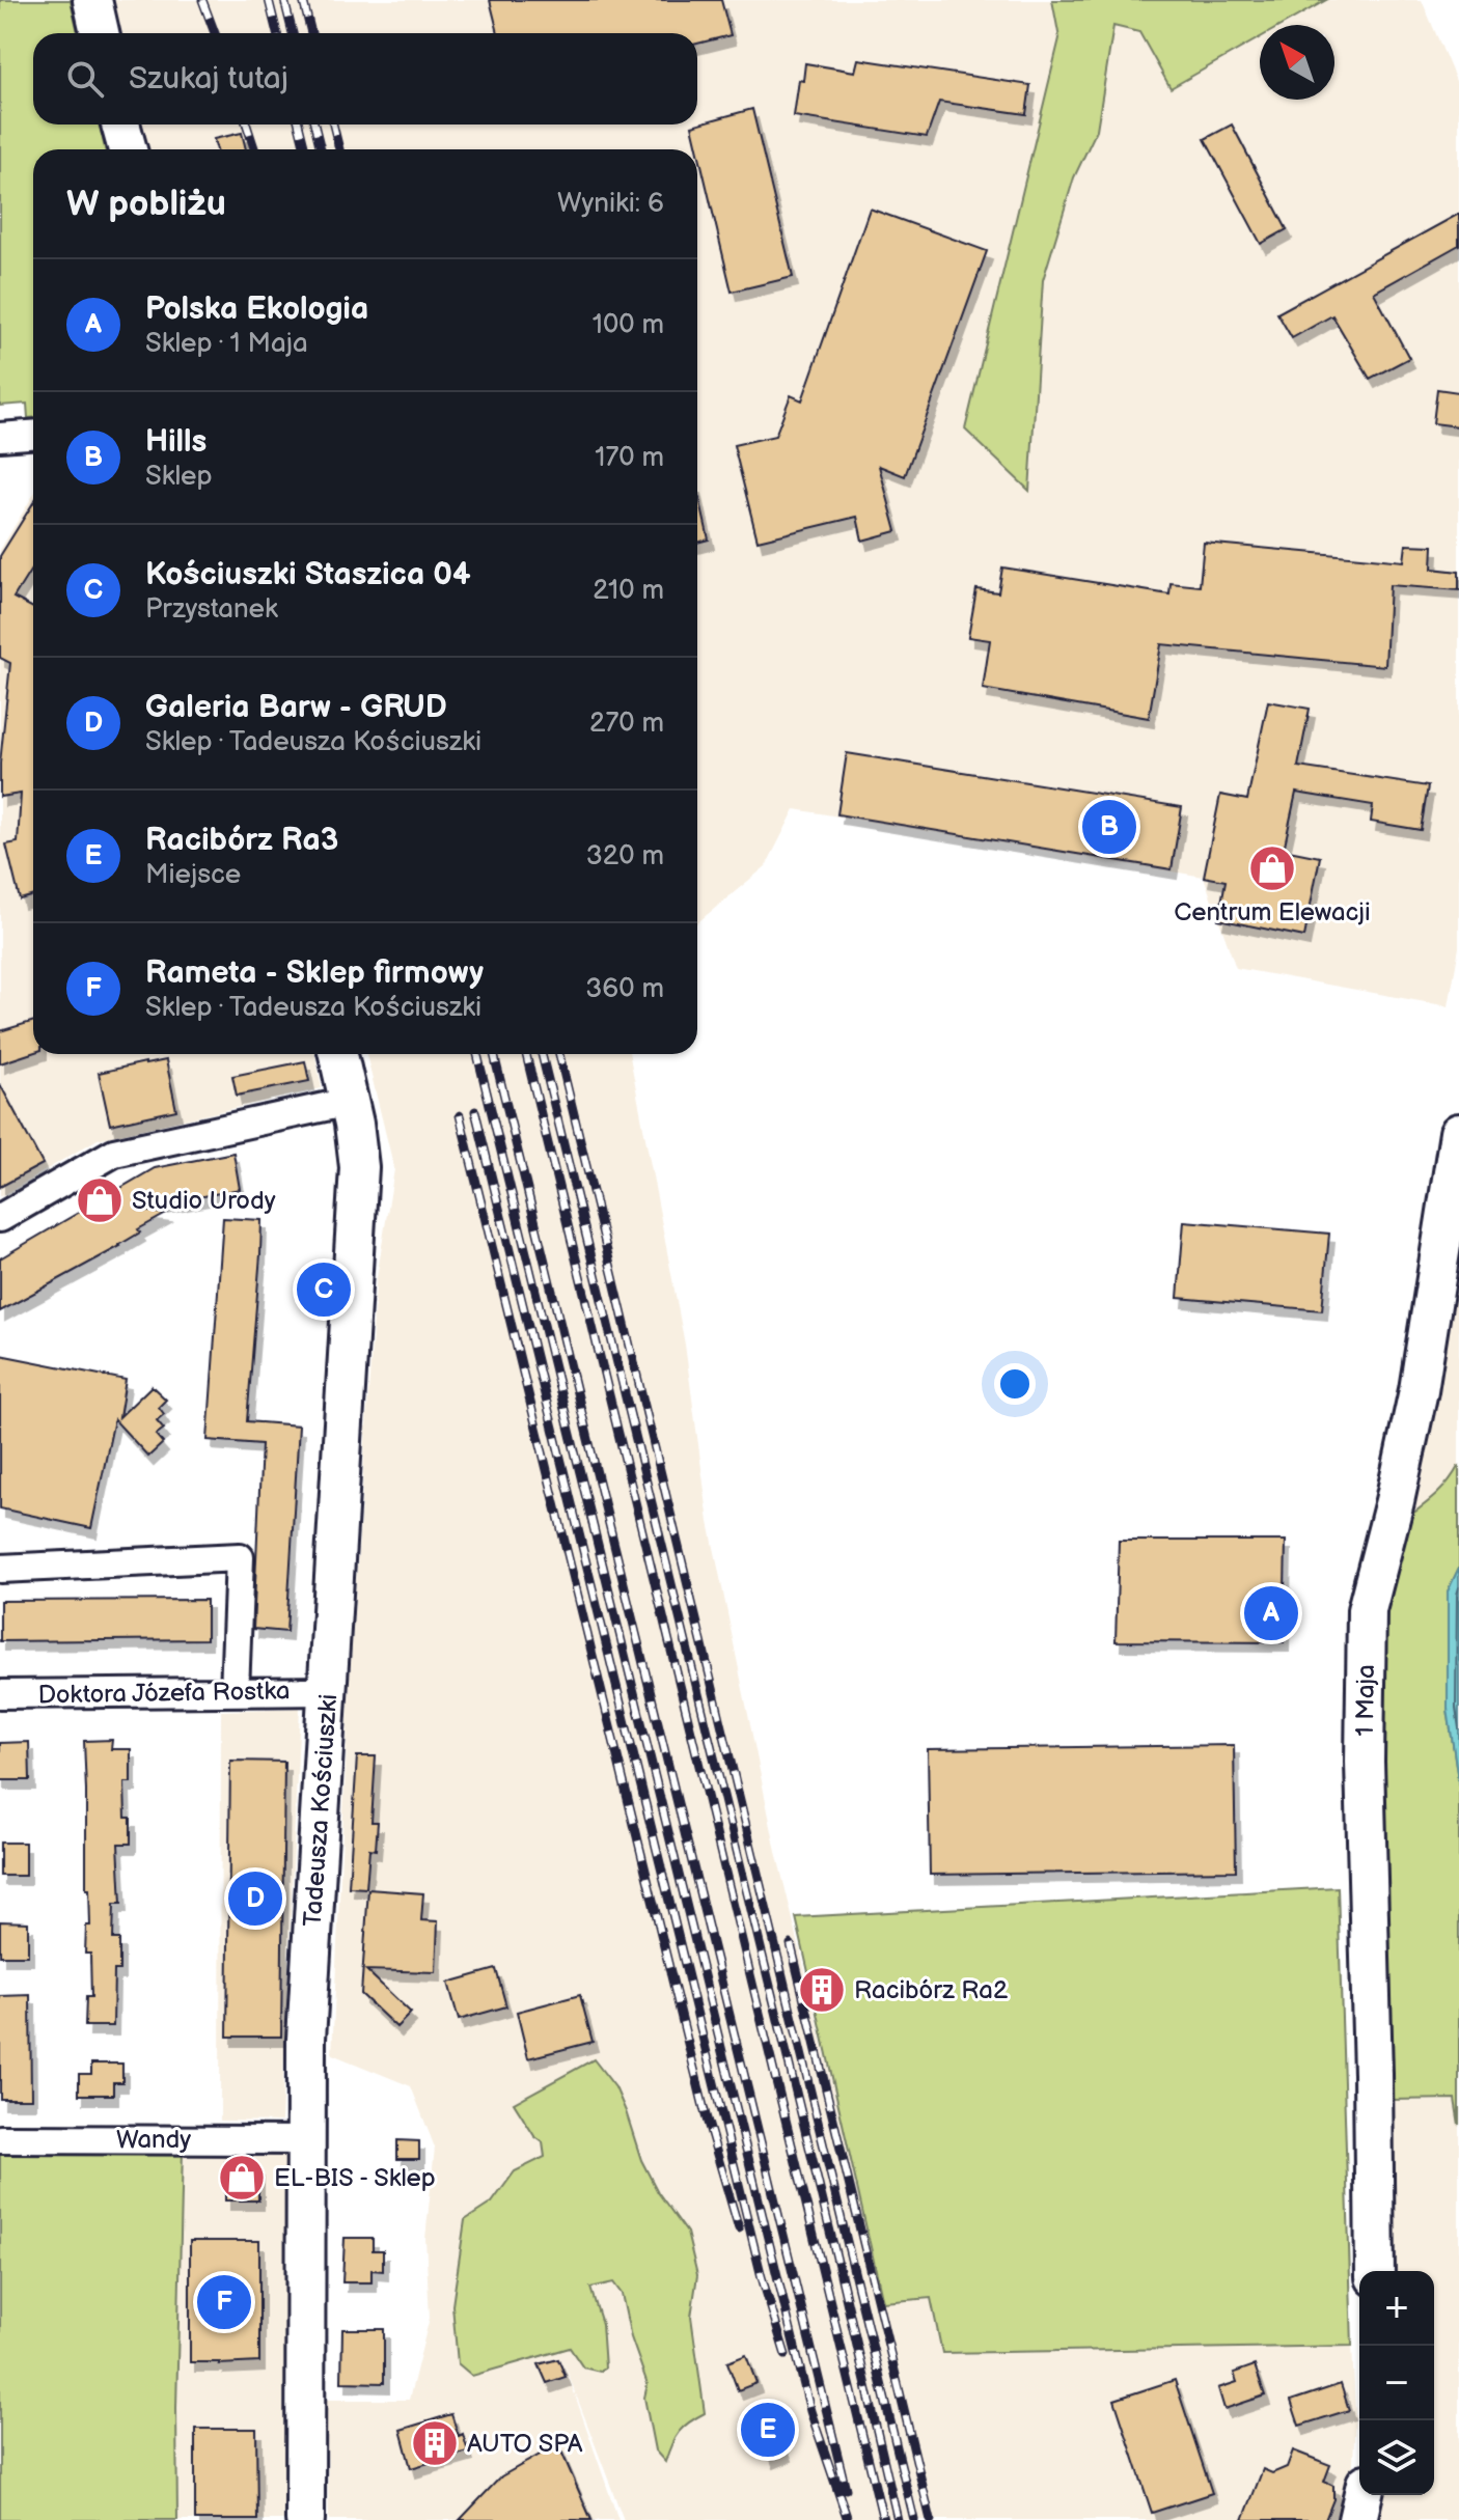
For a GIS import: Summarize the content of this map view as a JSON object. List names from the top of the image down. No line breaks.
{"streets":{"main road":["1 Maja","Tadeusza Kościuszki"],"street":["Doktora Józefa Rostka","Wandy"]},"crossings":[["Doktora Józefa Rostka","Tadeusza Kościuszki"],["Tadeusza Kościuszki","Wandy"]],"places":{"shop":["Centrum Elewacji","Studio Urody","EL-BIS - Sklep"],"building":["Racibórz Ra2","AUTO SPA"]},"north":"top left","page":{"search":"Szukaj tutaj","heading":["W pobliżu","Wyniki: 6"],"list":[{"mark":"A","name":"Polska Ekologia","note":"Sklep · 1 Maja","value":"100 m"},{"mark":"B","name":"Hills","note":"Sklep","value":"170 m"},{"mark":"C","name":"Kościuszki Staszica 04","note":"Przystanek","value":"210 m"},{"mark":"D","name":"Galeria Barw - GRUD","note":"Sklep · Tadeusza Kościuszki","value":"270 m"},{"mark":"E","name":"Racibórz Ra3","note":"Miejsce","value":"320 m"},{"mark":"F","name":"Rameta - Sklep firmowy","note":"Sklep · Tadeusza Kościuszki","value":"360 m"}],"pins":["B","C","A","D","F","E"],"map_buttons":["+","−"]}}
